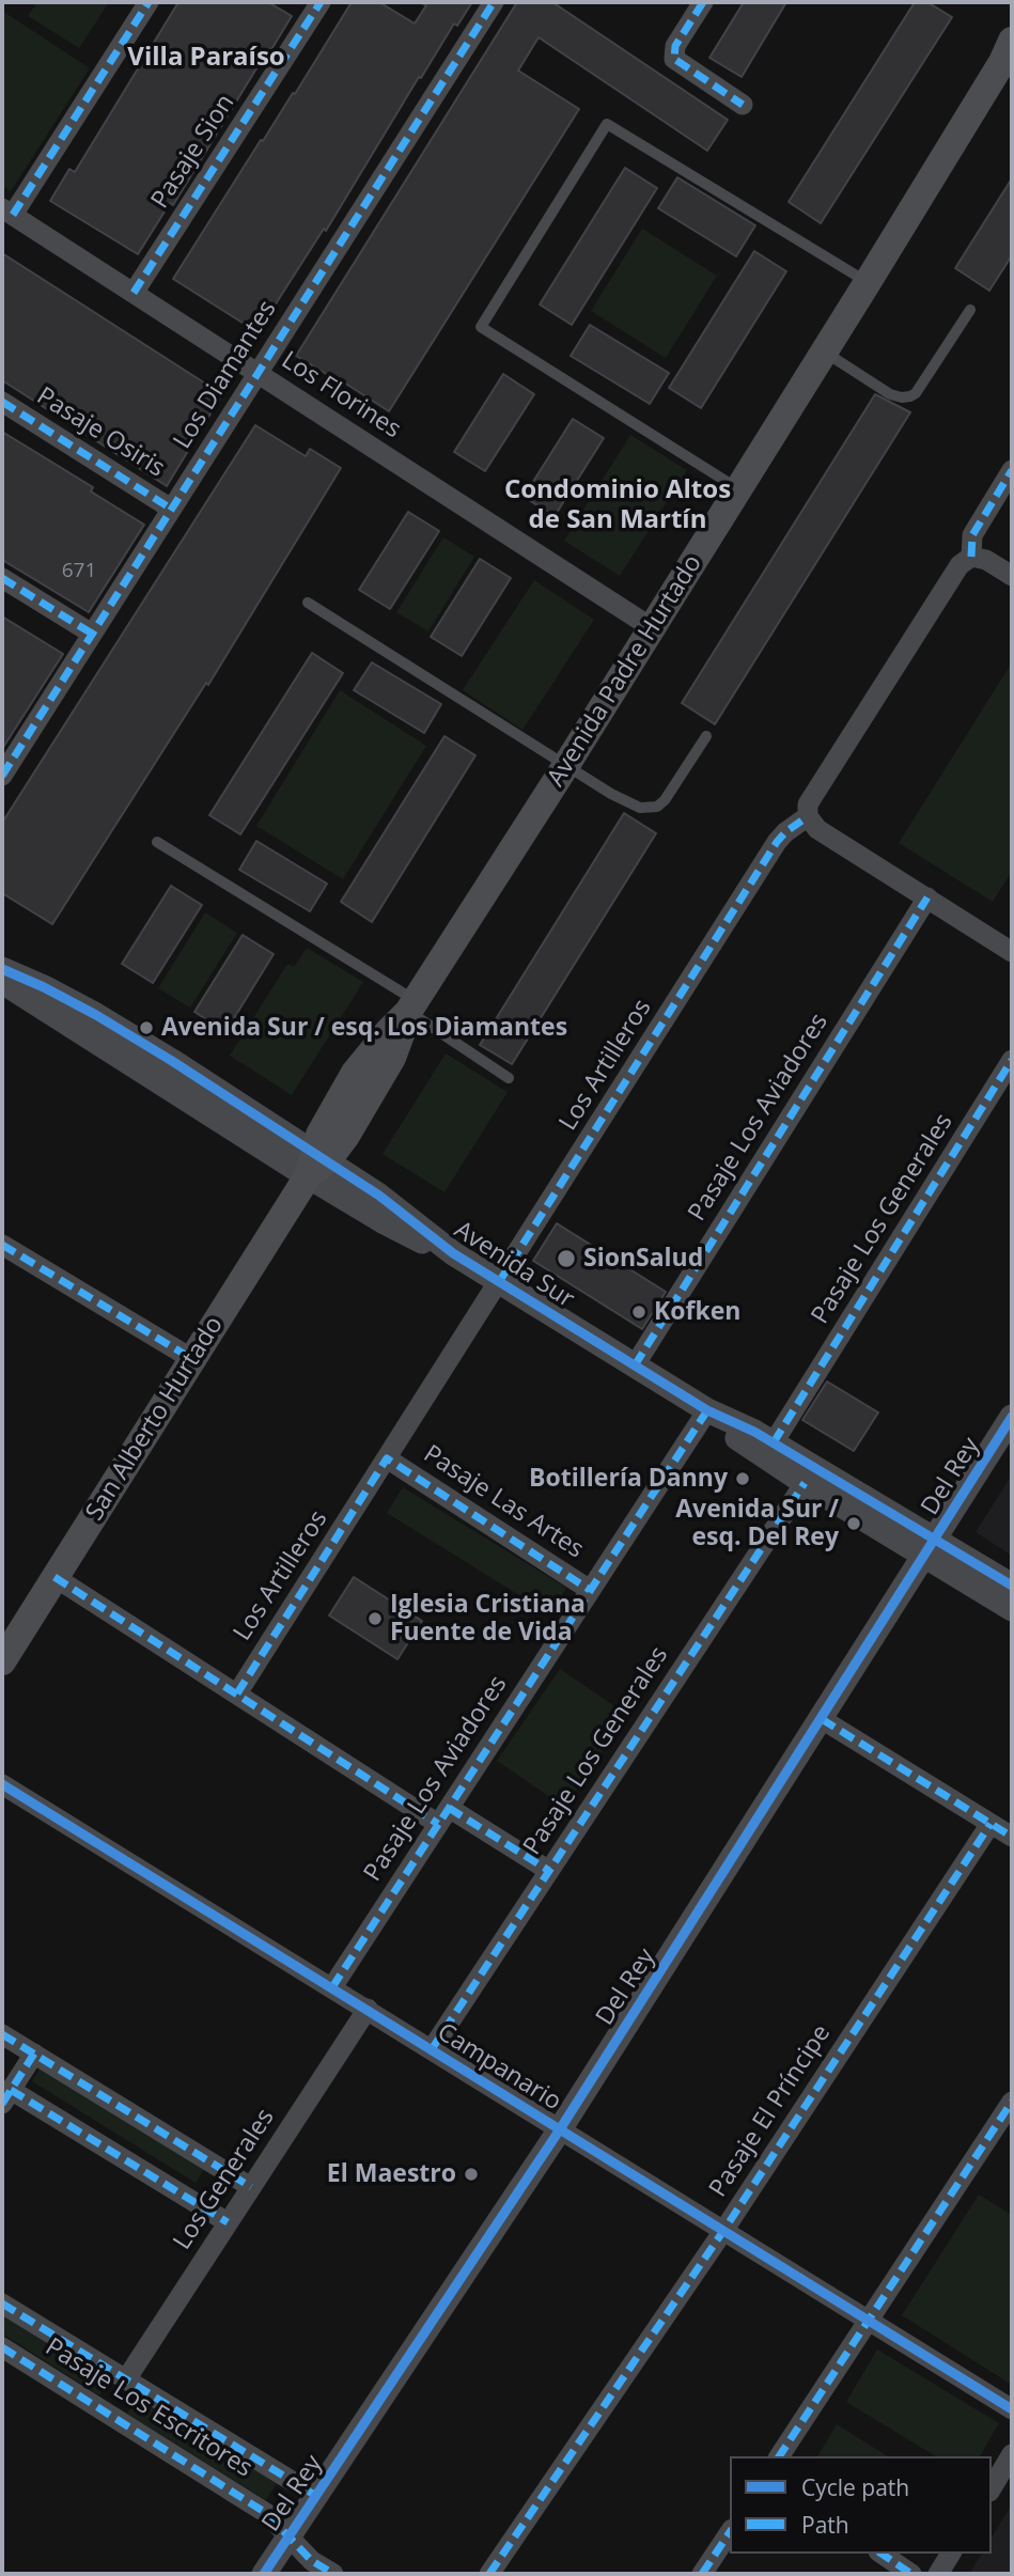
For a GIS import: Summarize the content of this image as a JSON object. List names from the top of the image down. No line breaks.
{"streets":{"main road":["Avenida Padre Hurtado","San Alberto Hurtado"],"street":["Pasaje Sion","Los Diamantes","Los Florines","Pasaje Osiris","Los Artilleros","Pasaje Los Aviadores","Pasaje Los Generales","Avenida Sur","Del Rey","Pasaje Las Artes","Campanario","Pasaje El Príncipe","Los Generales","Pasaje Los Escritores"]},"crossings":[["Pasaje Sion","Los Florines"],["Los Diamantes","Los Florines"],["Los Diamantes","Pasaje Osiris"],["Los Florines","Avenida Padre Hurtado"],["Avenida Padre Hurtado","Avenida Sur"],["Avenida Padre Hurtado","San Alberto Hurtado"],["Los Artilleros","Avenida Sur"],["Los Artilleros","Pasaje Las Artes"],["Pasaje Los Aviadores","Avenida Sur"],["Pasaje Los Aviadores","Pasaje Las Artes"],["Pasaje Los Aviadores","Campanario"],["Pasaje Los Generales","Avenida Sur"],["Pasaje Los Generales","Campanario"],["Avenida Sur","San Alberto Hurtado"],["Avenida Sur","Del Rey"],["Del Rey","Campanario"],["Del Rey","Pasaje Los Escritores"],["Campanario","Pasaje El Príncipe"],["Campanario","Los Generales"],["Los Generales","Pasaje Los Escritores"]],"districts":["Villa Paraíso","Condominio Altos de San Martín"],"places":["Avenida Sur / esq. Los Diamantes","SionSalud","Kofken","Botillería Danny","Avenida Sur / esq. Del Rey","Iglesia Cristiana Fuente de Vida","El Maestro"],"house_numbers":["671"],"legend":["Cycle path","Path"]}
